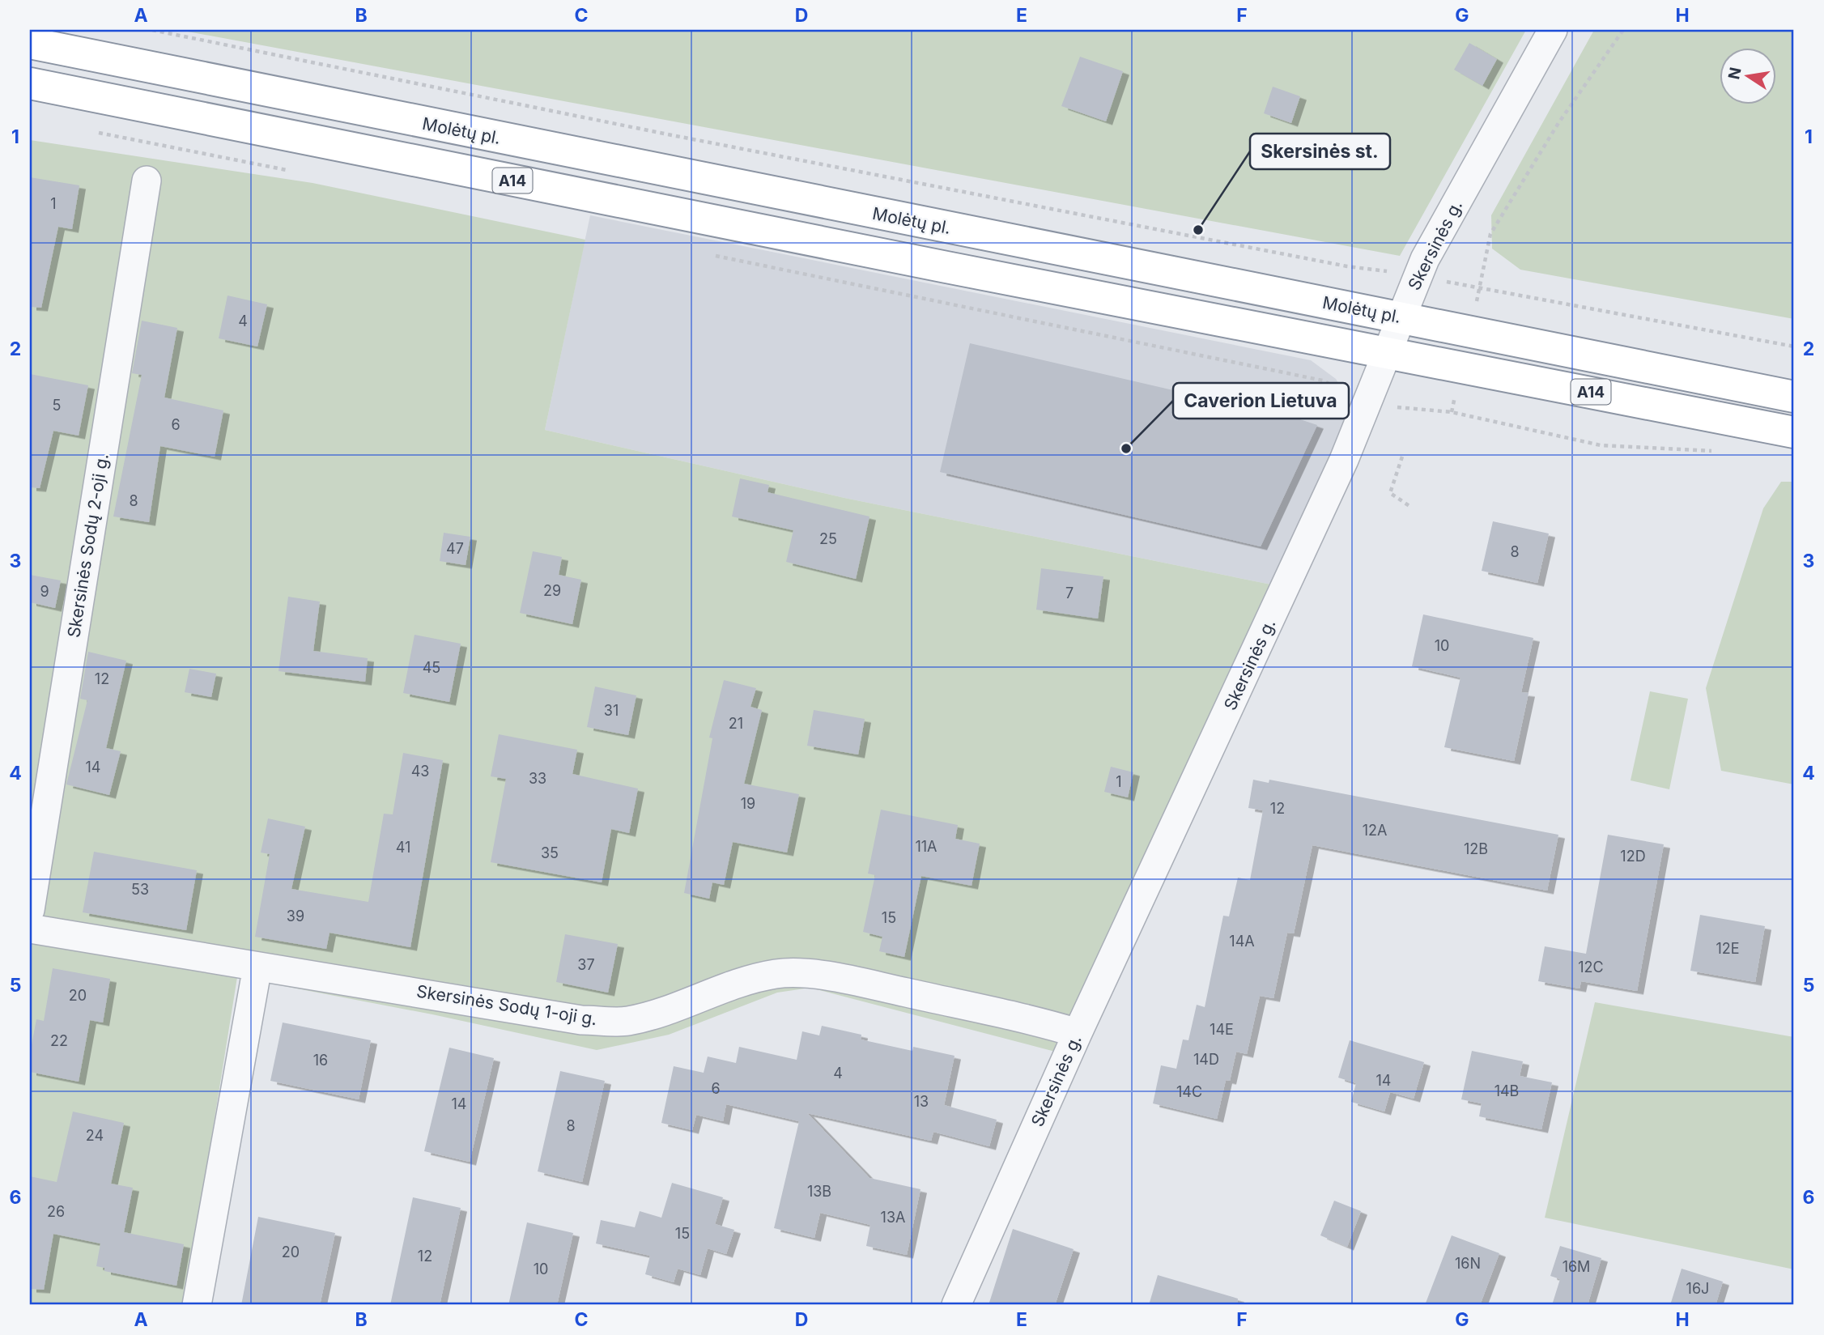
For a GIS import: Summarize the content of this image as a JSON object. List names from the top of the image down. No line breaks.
{"streets":{"highway":["Molėtų pl.","A14"],"street":["Skersinės g.","Skersinės Sodų 2-oji g.","Skersinės Sodų 1-oji g."]},"crossings":[["Molėtų pl.","Skersinės g."],["A14","Skersinės g."],["Skersinės g.","Skersinės Sodų 1-oji g."]],"places":["Skersinės st.","Caverion Lietuva"],"house_numbers":["1","4","5","6","8","25","47","8","29","9","7","10","45","12","31","21","14","43","33","1","19","12","12A","11A","41","12B","35","12D","53","39","15","14A","12E","37","12C","20","14E","22","14D","16","4","14","6","14B","14C","13","14","8","24","13B","26","13A","15","20","12","16N","16M","10","16J"],"north":"left","grid":{"columns":["A","B","C","D","E","F","G","H"],"rows":["1","2","3","4","5","6"]}}
